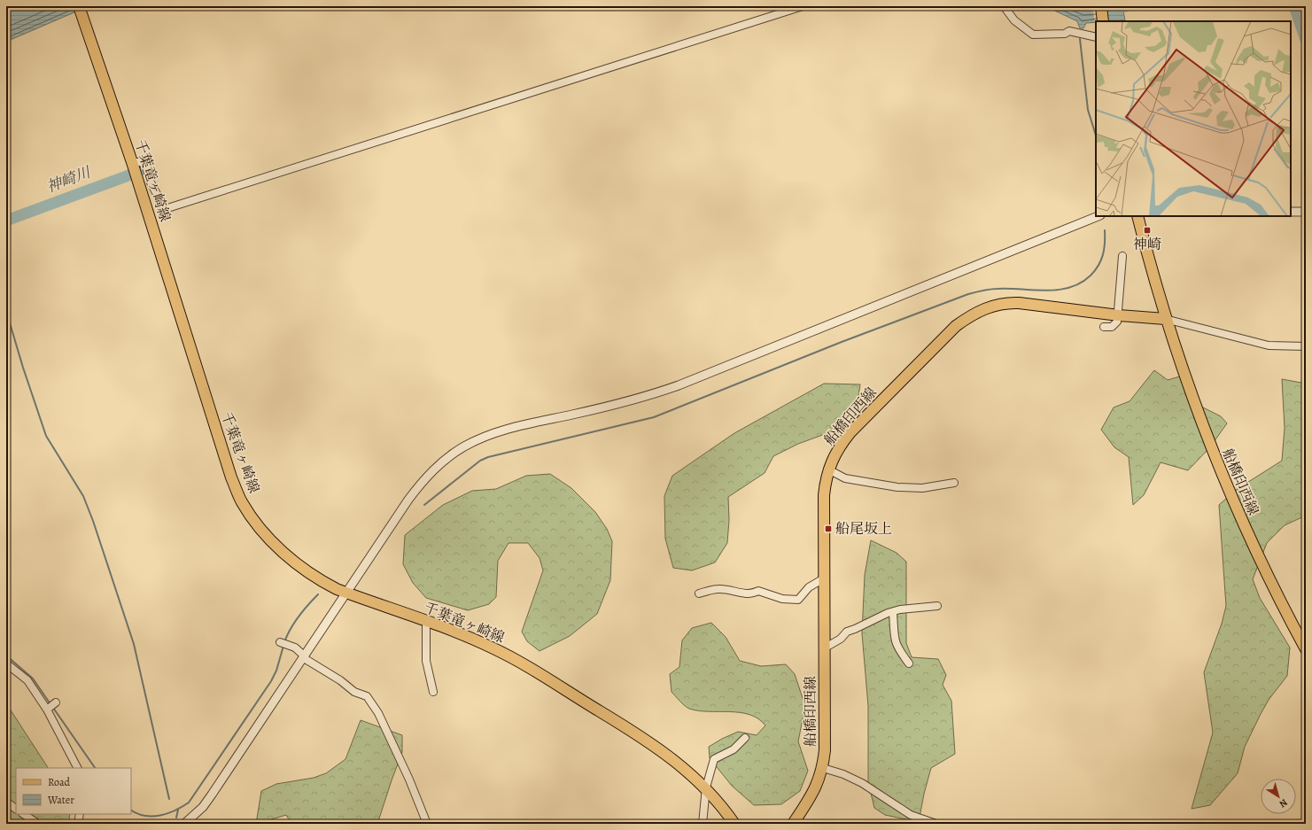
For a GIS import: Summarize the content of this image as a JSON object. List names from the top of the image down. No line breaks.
{"streets":{"main road":["千葉竜ヶ崎線","船橋印西線"]},"water":["神崎川"],"places":{"transit":["神崎","船尾坂上"]},"legend":["Road","Water"],"north":"bottom right"}
